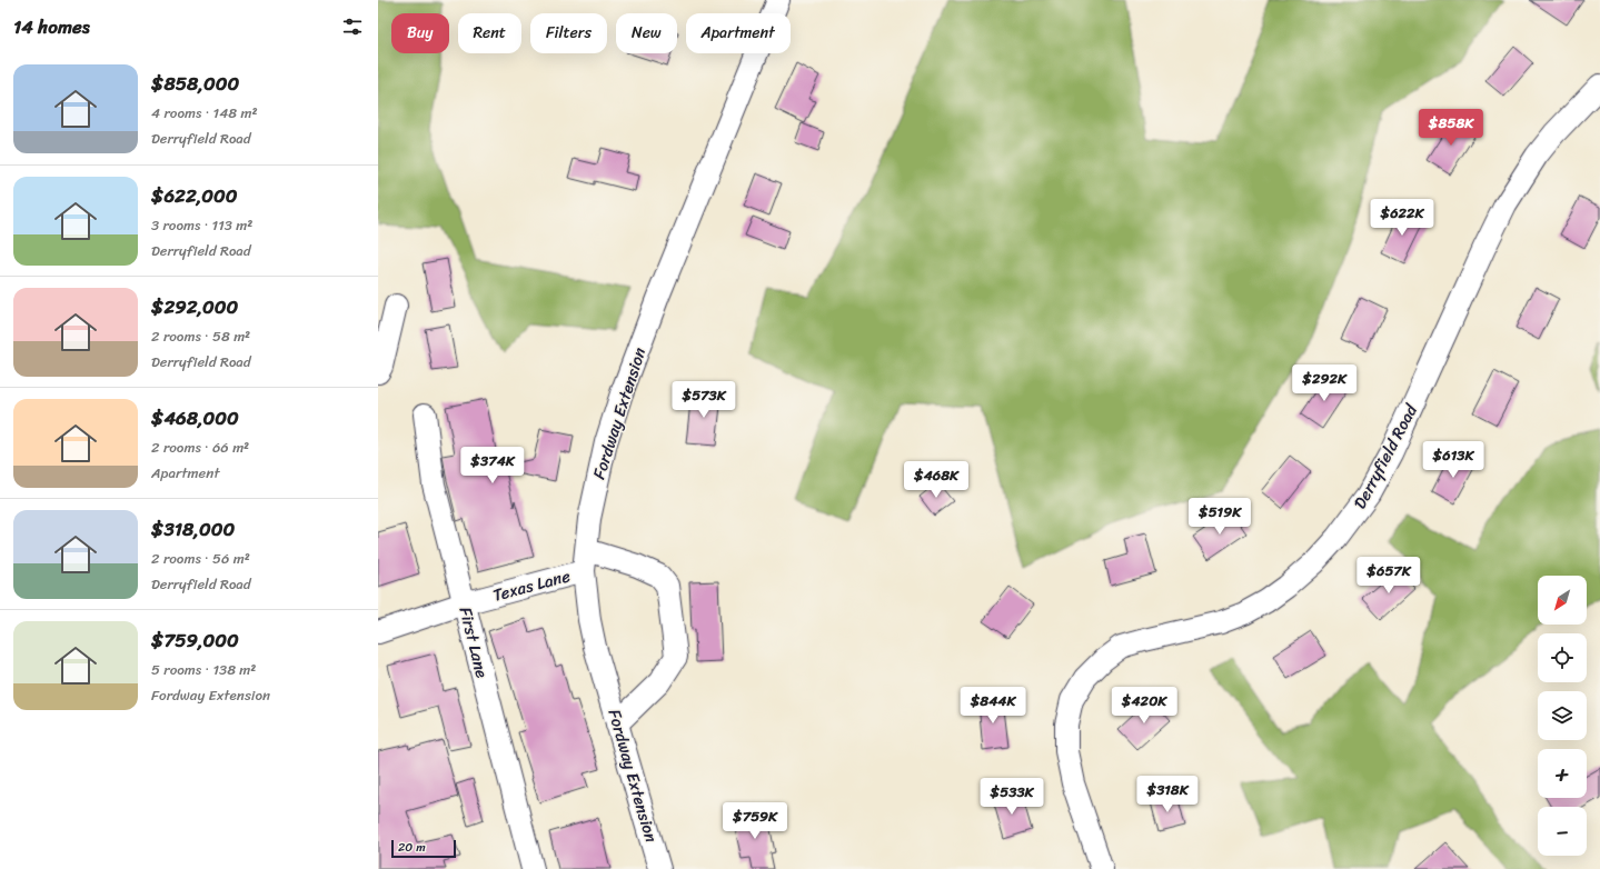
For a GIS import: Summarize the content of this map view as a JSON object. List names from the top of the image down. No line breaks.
{"streets":{"street":["Fordway Extension","Derryfield Road","Texas Lane","First Lane"]},"crossings":[["Fordway Extension","Texas Lane"],["Texas Lane","First Lane"]],"scale_bar":"20 m","north":"bottom left","page":{"heading":"14 homes","chip":["Buy","Rent","Filters","New","Apartment"],"list":[{"name":"$858,000","note":"4 rooms · 148 m² · Derryfield Road"},{"name":"$622,000","note":"3 rooms · 113 m² · Derryfield Road"},{"name":"$292,000","note":"2 rooms · 58 m² · Derryfield Road"},{"name":"$468,000","note":"2 rooms · 66 m² · Apartment"},{"name":"$318,000","note":"2 rooms · 56 m² · Derryfield Road"},{"name":"$759,000","note":"5 rooms · 138 m² · Fordway Extension"}],"price":["$858K","$622K","$292K","$573K","$613K","$374K","$468K","$519K","$657K","$844K","$420K","$318K","$533K","$759K"],"map_buttons":["+","−"],"scale":"20 m"}}
